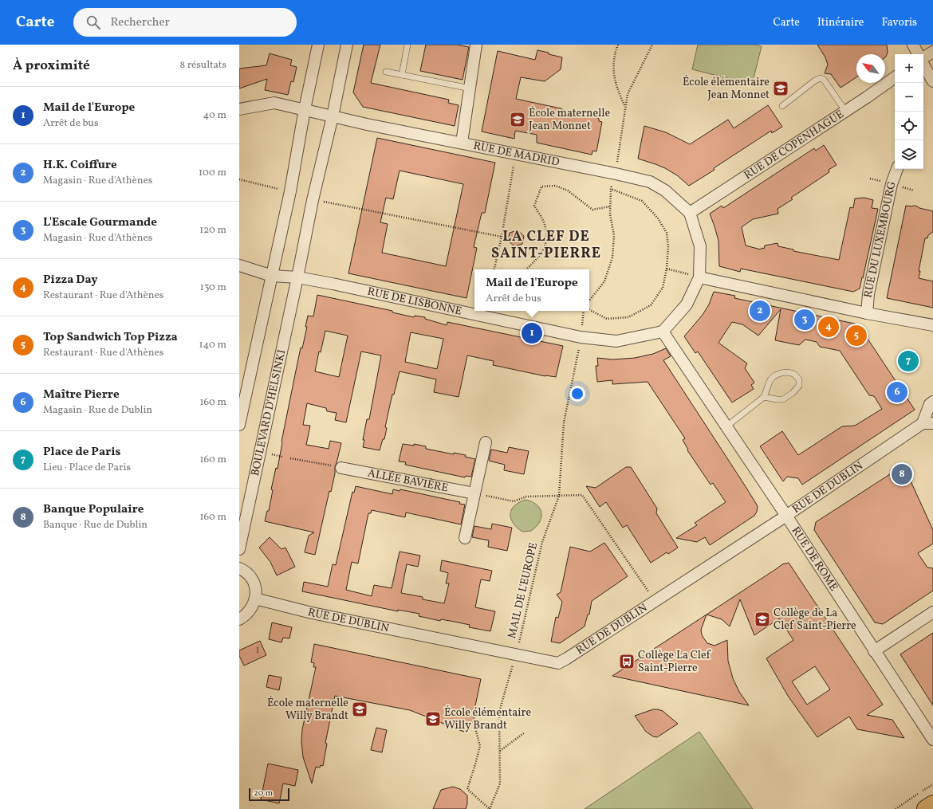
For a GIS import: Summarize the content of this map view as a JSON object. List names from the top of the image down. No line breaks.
{"streets":{"street":["RUE DE COPENHAGUE","RUE DE MADRID","RUE DU LUXEMBOURG","RUE DE LISBONNE","BOULEVARD D'HELSINKI","ALLÉE BAVIÈRE","RUE DE DUBLIN","RUE DE ROME"],"path":["MAIL DE L'EUROPE"]},"crossings":[["RUE DE COPENHAGUE","RUE DE MADRID"],["RUE DE MADRID","BOULEVARD D'HELSINKI"],["RUE DE LISBONNE","BOULEVARD D'HELSINKI"],["RUE DE LISBONNE","RUE DE ROME"],["RUE DE LISBONNE","MAIL DE L'EUROPE"],["RUE DE DUBLIN","RUE DE ROME"],["RUE DE DUBLIN","MAIL DE L'EUROPE"]],"districts":["LA CLEF DE SAINT-PIERRE"],"places":{"school or university":["École élémentaire Jean Monnet","École maternelle Jean Monnet","Collège de La Clef Saint-Pierre","École maternelle Willy Brandt","École élémentaire Willy Brandt"],"bus stop":["Collège La Clef Saint-Pierre"]},"house_numbers":["1"],"scale_bar":"20 m","north":"top left","page":{"header":"Carte","search":"Rechercher","nav":["Carte","Itinéraire","Favoris"],"heading":["À proximité","8 résultats"],"map_buttons":["+","−"],"list":[{"mark":"1","name":"Mail de l'Europe","note":"Arrêt de bus","value":"40 m"},{"mark":"2","name":"H.K. Coiffure","note":"Magasin · Rue d'Athènes","value":"100 m"},{"mark":"3","name":"L'Escale Gourmande","note":"Magasin · Rue d'Athènes","value":"120 m"},{"mark":"4","name":"Pizza Day","note":"Restaurant · Rue d'Athènes","value":"130 m"},{"mark":"5","name":"Top Sandwich Top Pizza","note":"Restaurant · Rue d'Athènes","value":"140 m"},{"mark":"6","name":"Maître Pierre","note":"Magasin · Rue de Dublin","value":"160 m"},{"mark":"7","name":"Place de Paris","note":"Lieu · Place de Paris","value":"160 m"},{"mark":"8","name":"Banque Populaire","note":"Banque · Rue de Dublin","value":"160 m"}],"popup":["Mail de l'Europe","Arrêt de bus"],"pins":["2","3","4","1","5","7","6","8"],"scale":"20 m"}}
